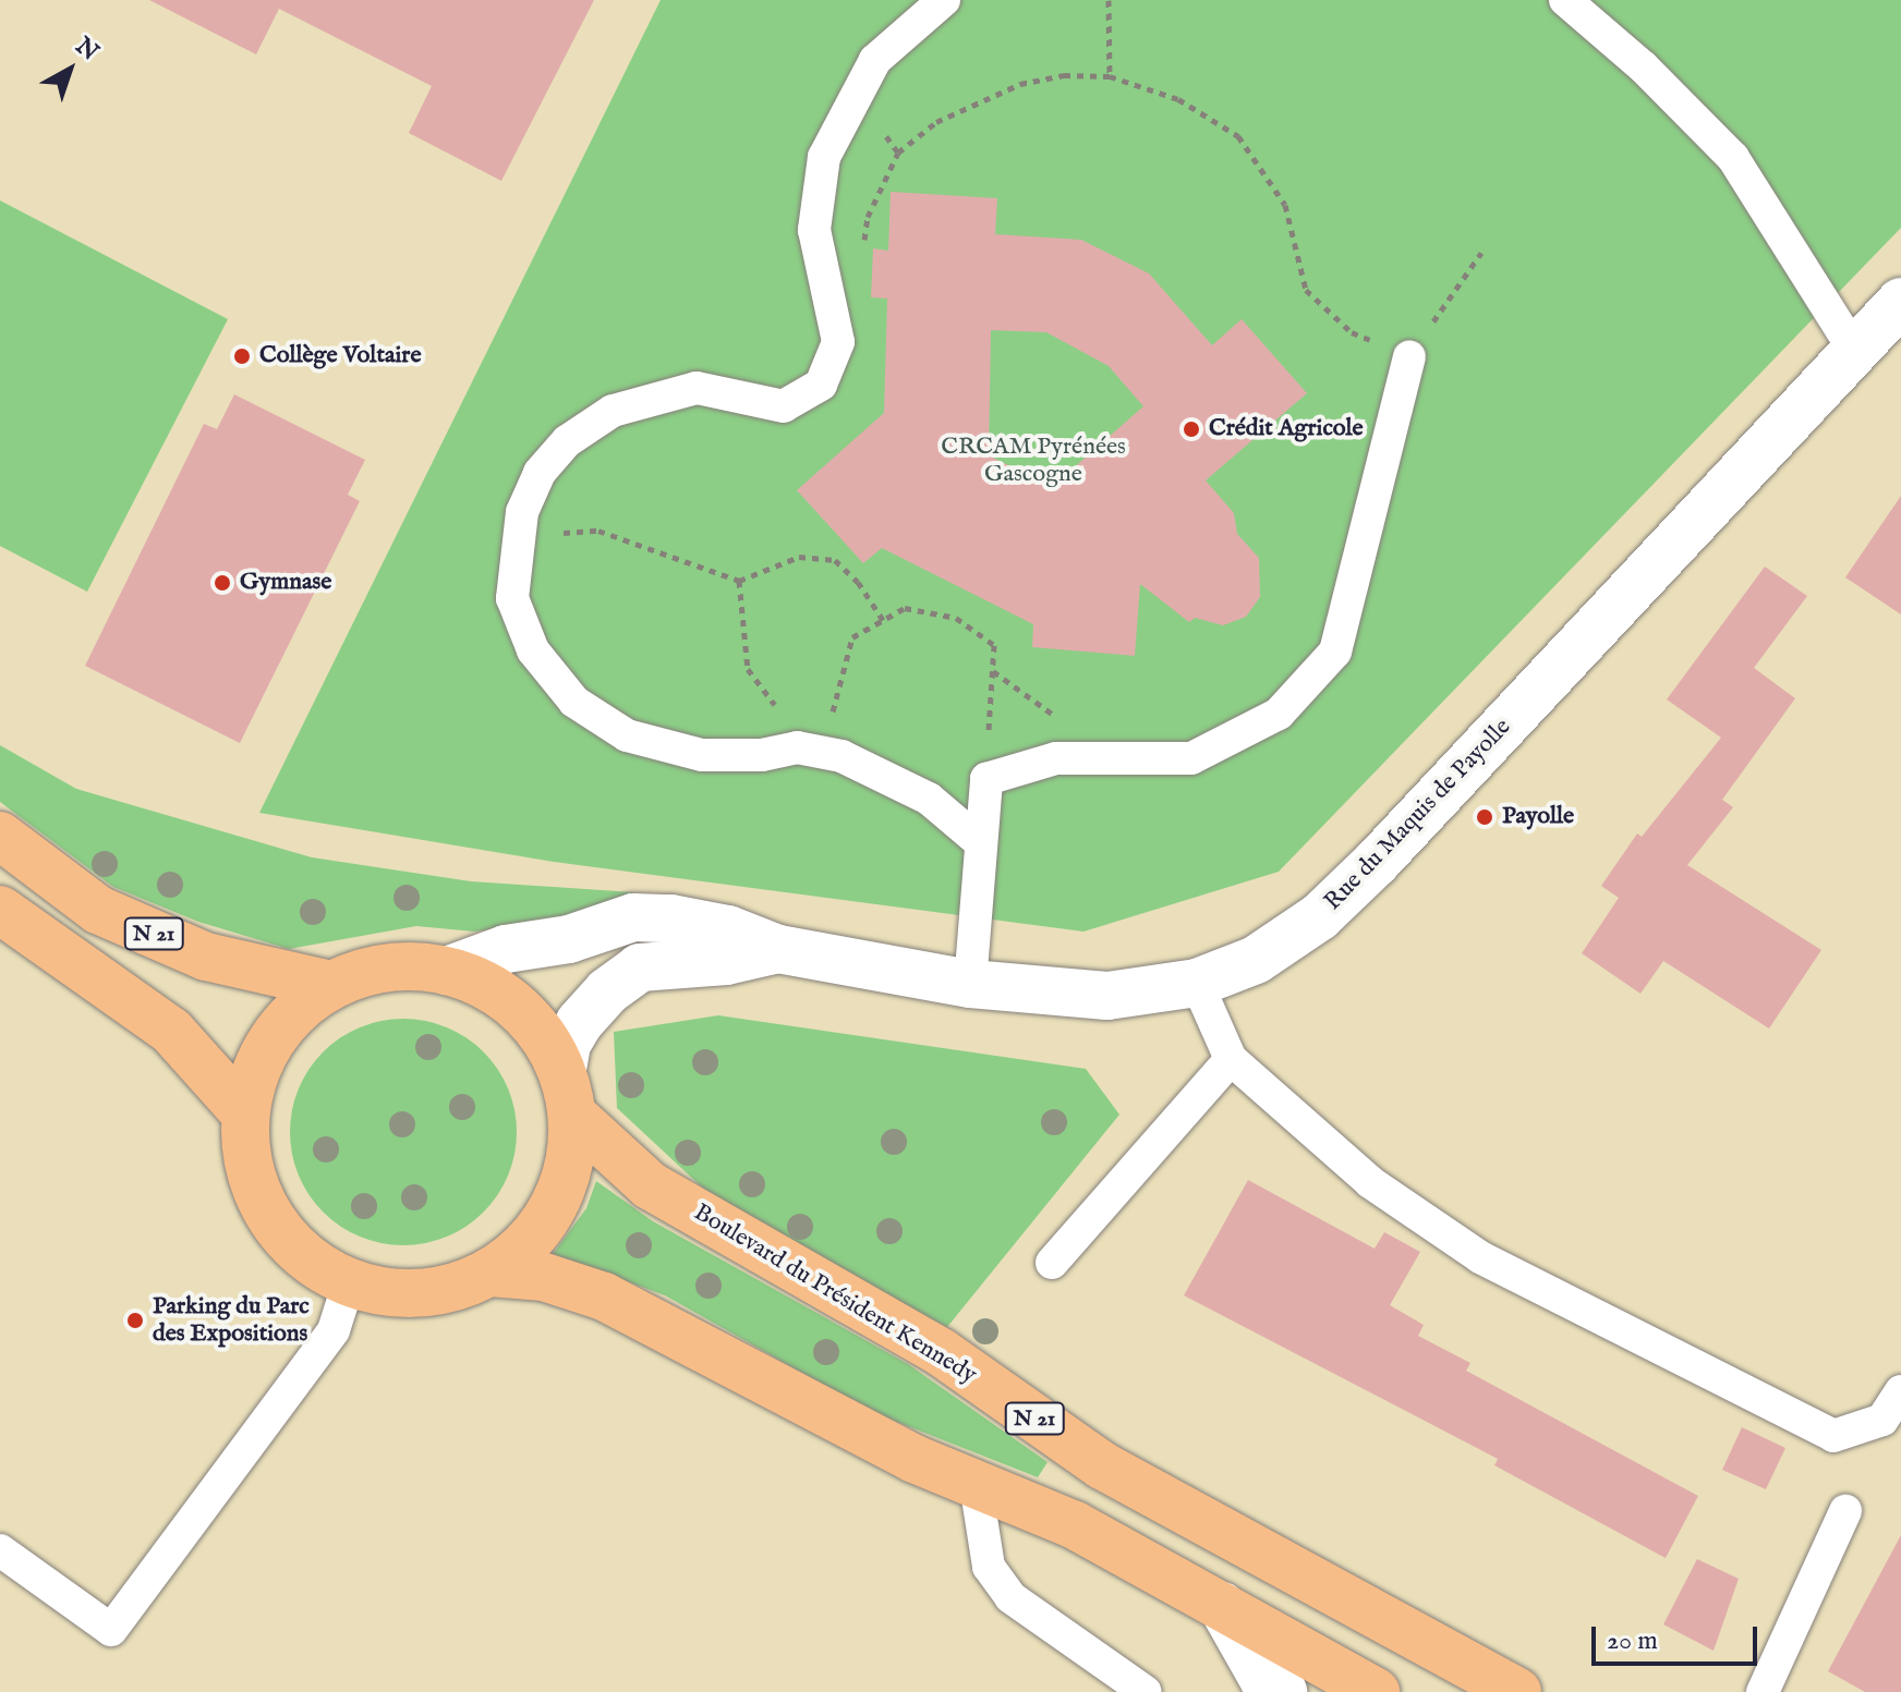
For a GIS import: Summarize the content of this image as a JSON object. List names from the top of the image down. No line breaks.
{"streets":{"main road":["N 21","Boulevard du Président Kennedy"],"street":["Rue du Maquis de Payolle"]},"parks":["CRCAM Pyrénées Gascogne"],"places":["Collège Voltaire","Crédit Agricole","Gymnase","Payolle","Parking du Parc des Expositions"],"scale_bar":"20 m","north":"top right"}
